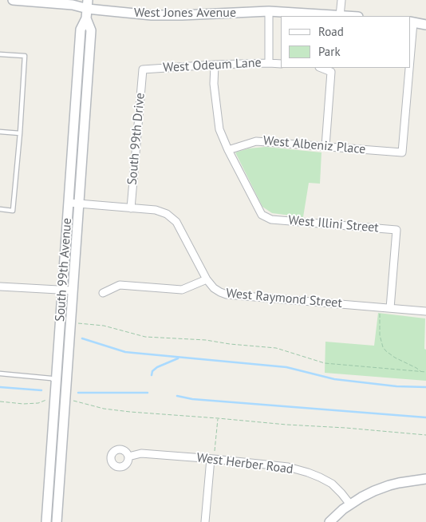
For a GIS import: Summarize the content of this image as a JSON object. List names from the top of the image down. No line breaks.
{"streets":{"main road":["West Jones Avenue","South 99th Avenue"],"street":["West Odeum Lane","South 99th Drive","West Albeniz Place","West Illini Street","West Raymond Street","West Herber Road"]},"crossings":[["West Jones Avenue","South 99th Avenue"],["West Odeum Lane","South 99th Drive"],["West Albeniz Place","West Illini Street"],["West Illini Street","West Raymond Street"]],"legend":["Road","Park"]}
